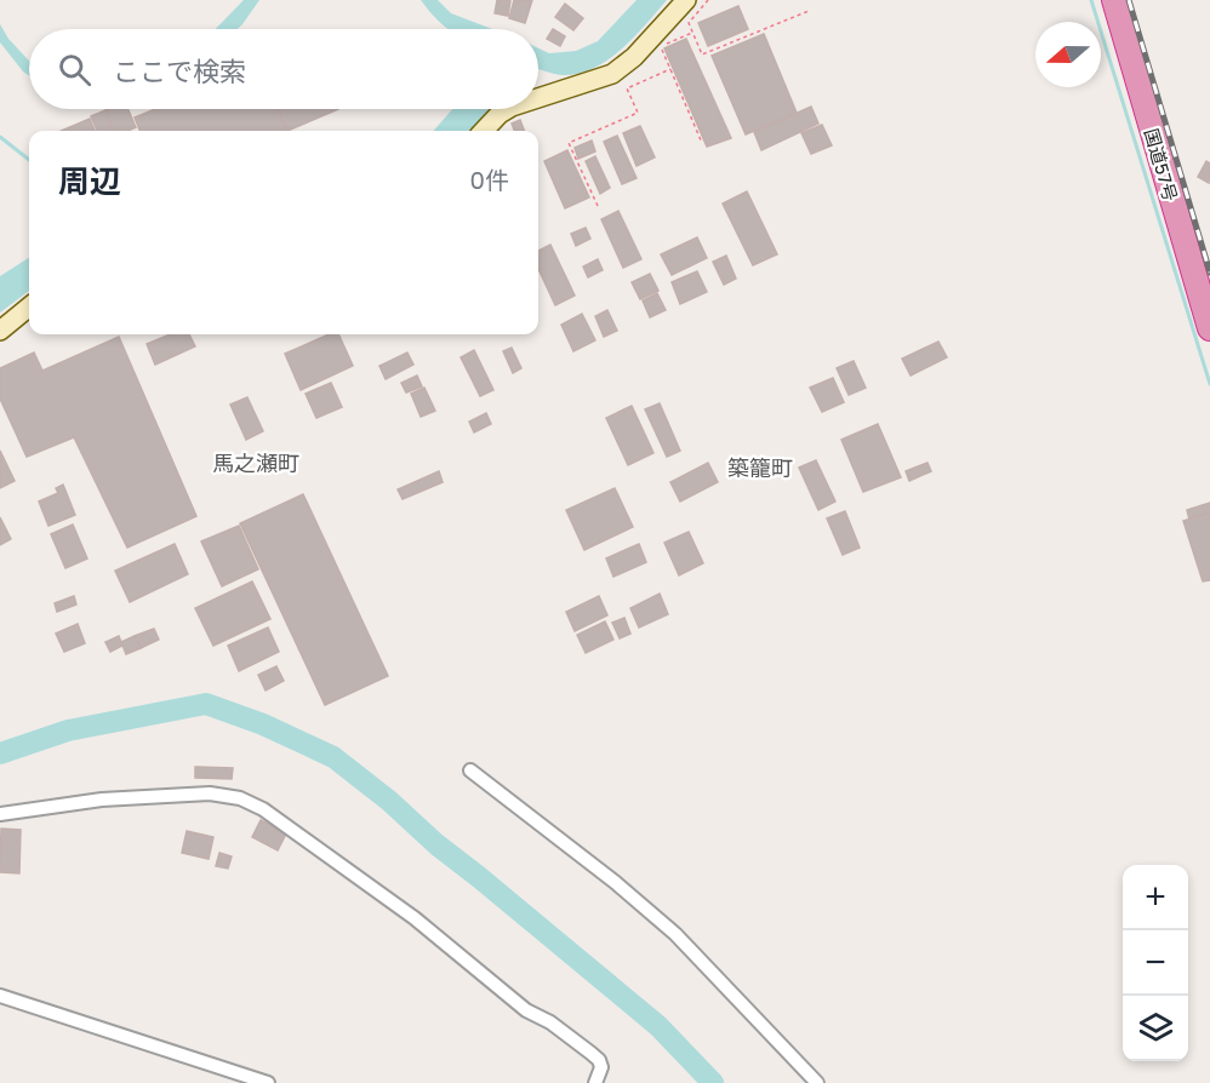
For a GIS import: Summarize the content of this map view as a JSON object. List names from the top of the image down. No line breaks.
{"streets":{"highway":["国道57号"]},"districts":["馬之瀬町","築籠町"],"north":"left","page":{"search":"ここで検索","heading":["周辺","0件"],"map_buttons":["+","−"]}}
